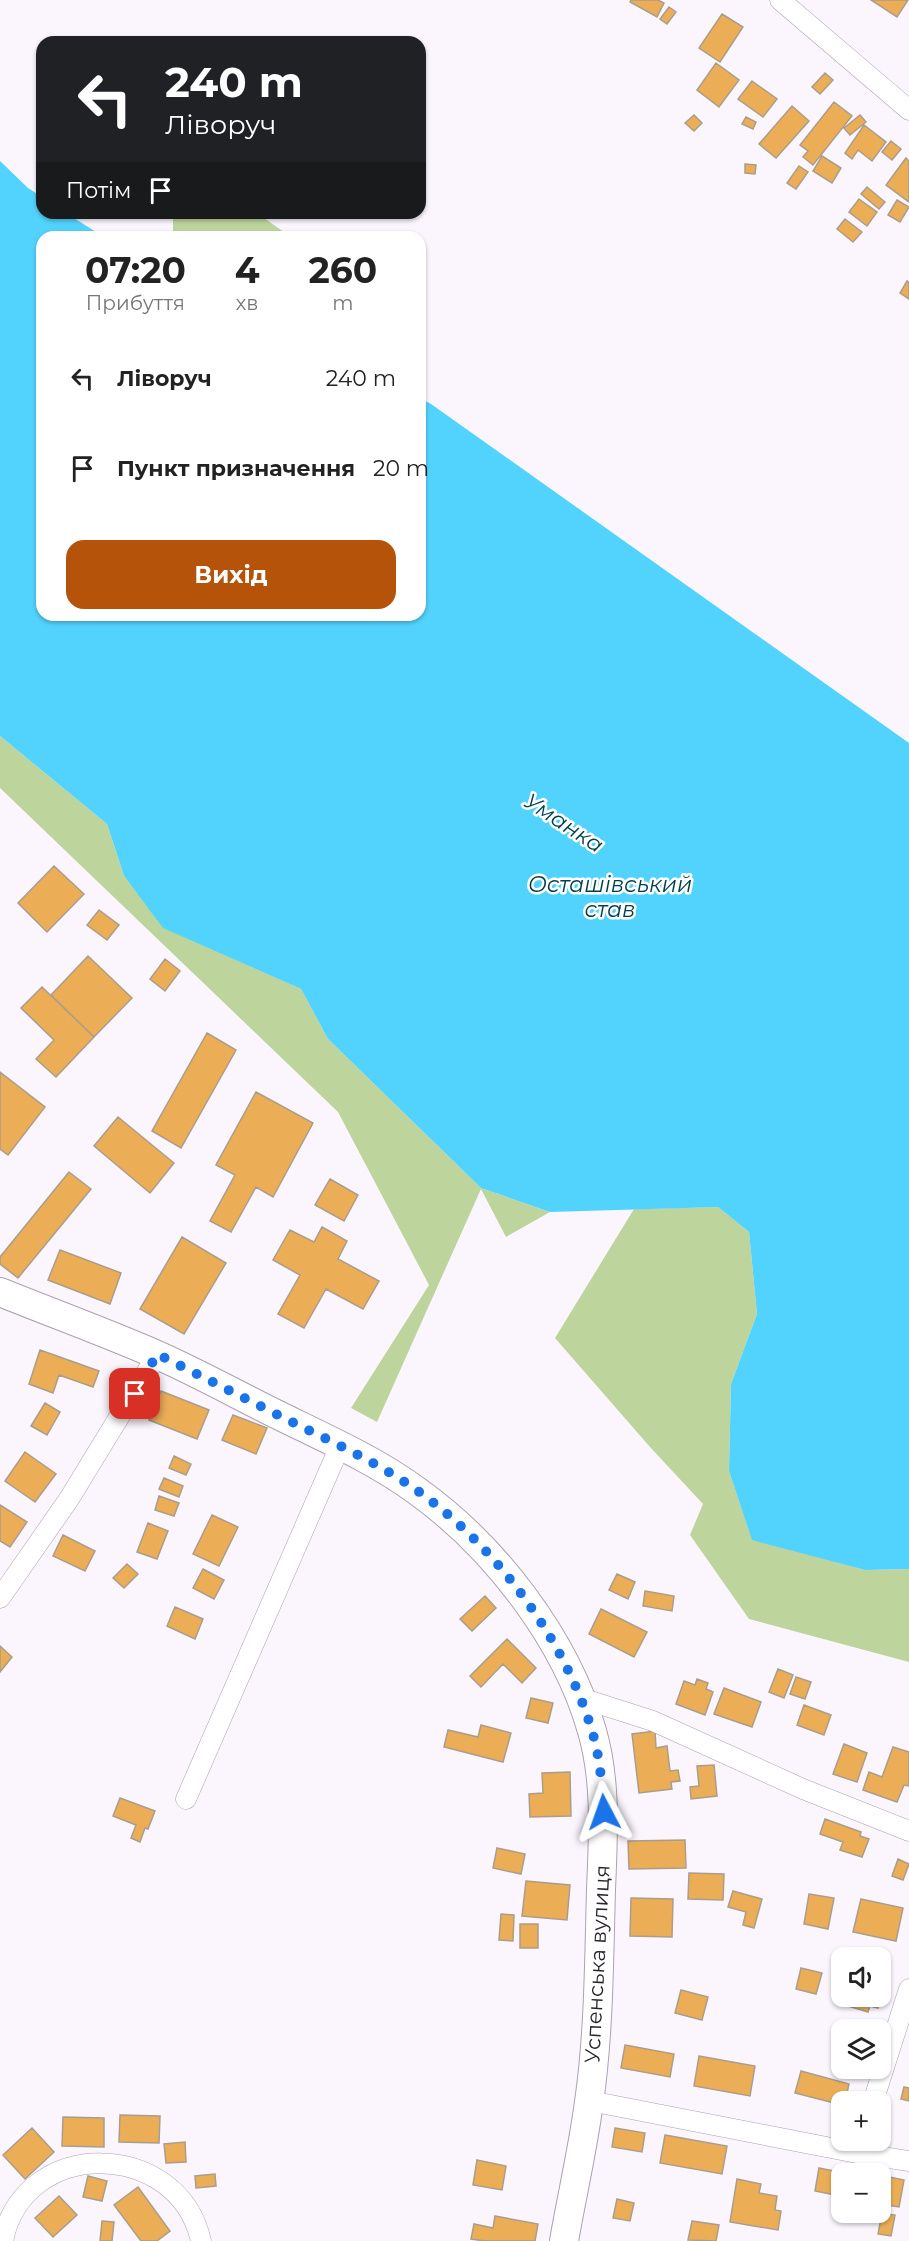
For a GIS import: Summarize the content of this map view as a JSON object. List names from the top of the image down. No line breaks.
{"streets":{"street":["Успенська вулиця"]},"water":["Уманка","Осташівський став"],"page":{"turn":["240 m","Ліворуч"],"then":"Потім","eta":["07:20","Прибуття","4","хв","260","m"],"list":[{"name":"Ліворуч","value":"240 m"},{"name":"Пункт призначення","value":"20 m"}],"buttons":"Вихід","map_buttons":["+","−"]}}
